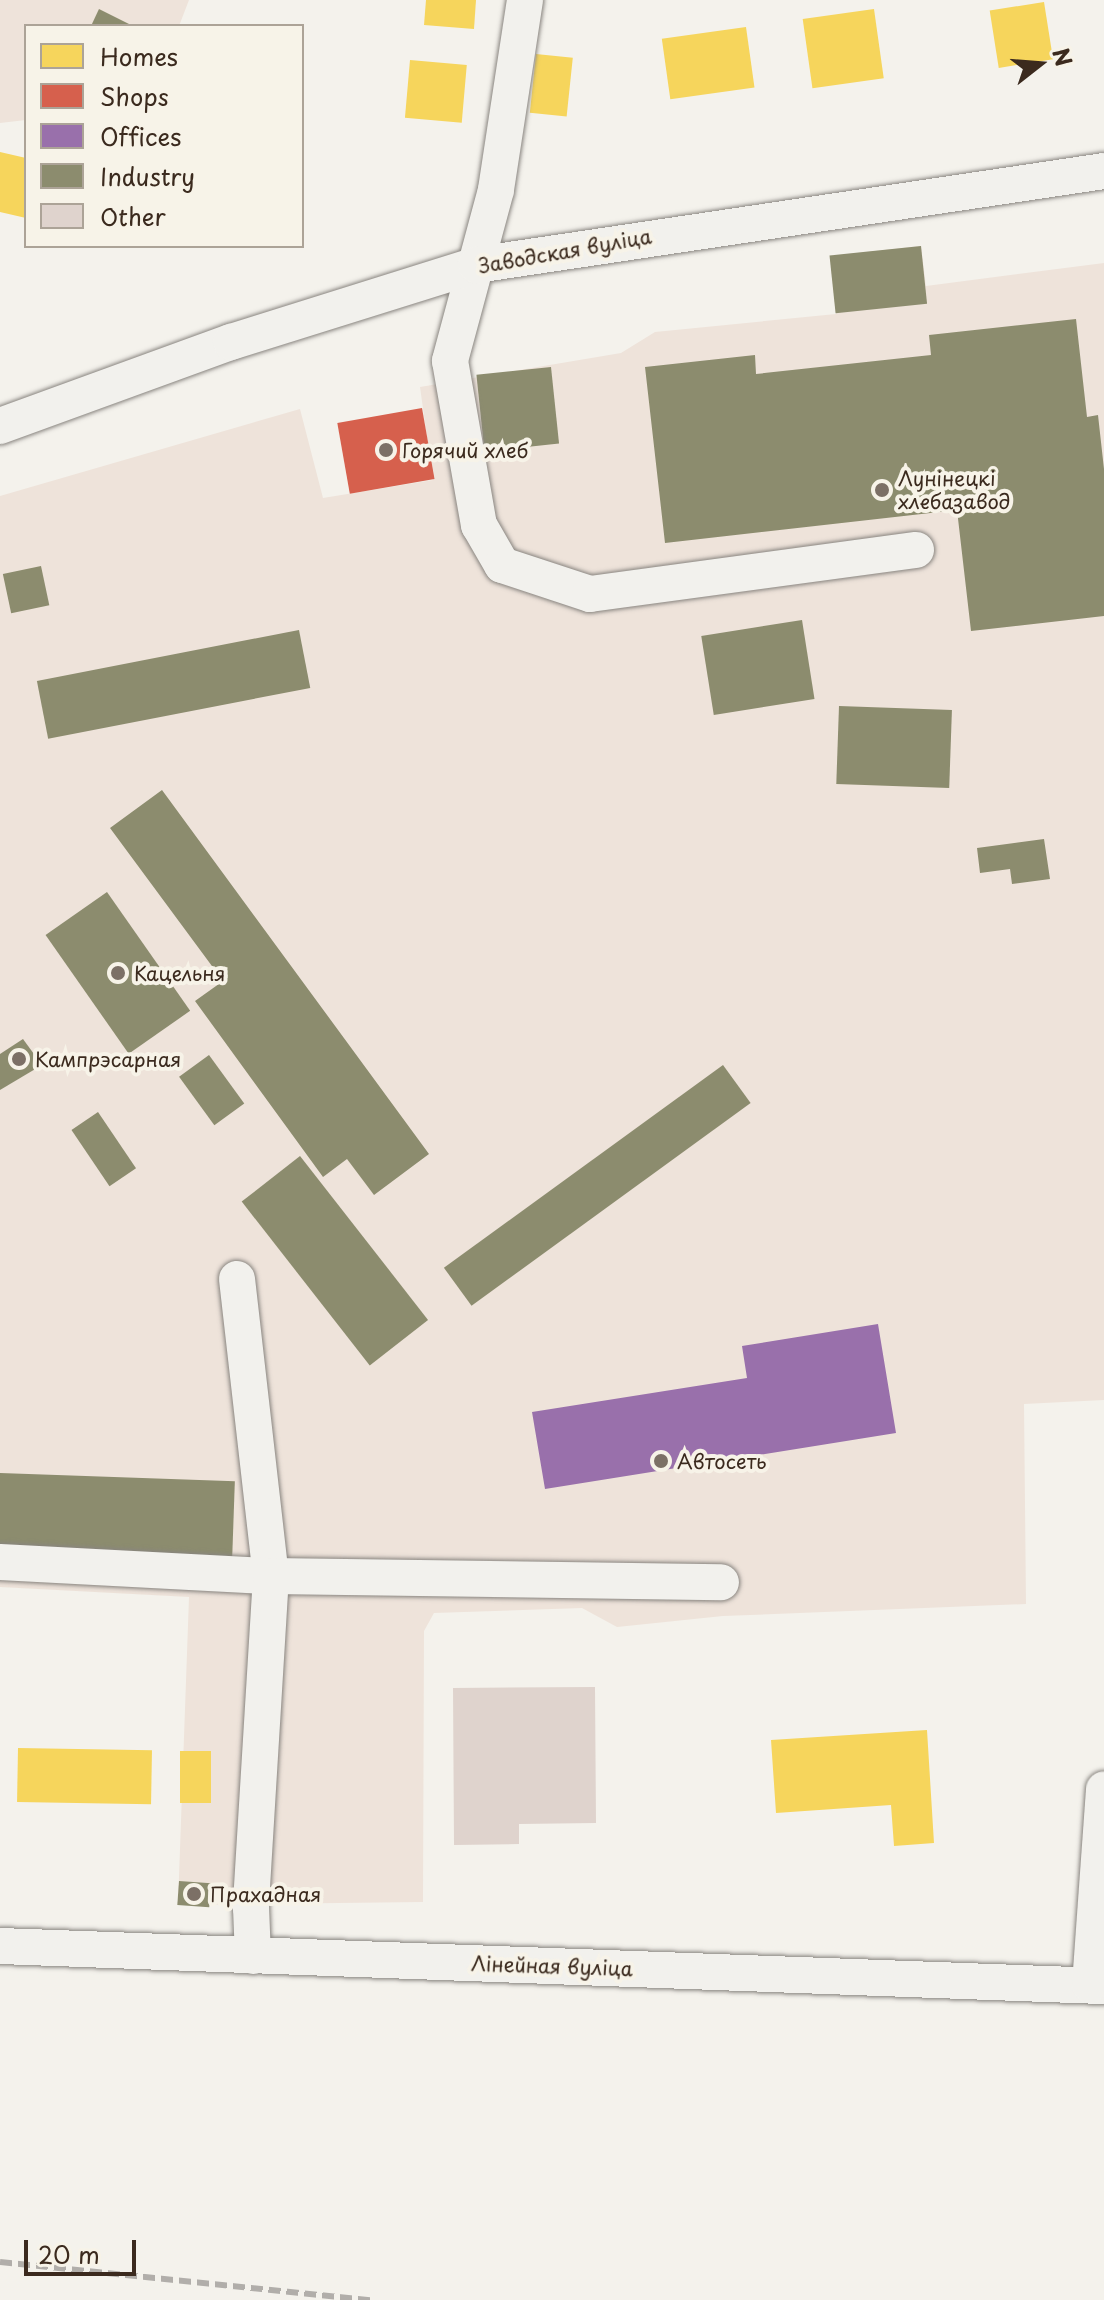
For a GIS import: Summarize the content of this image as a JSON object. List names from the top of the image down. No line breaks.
{"streets":{"street":["Заводская вуліца","Лінейная вуліца"]},"places":["Горячий хлеб","Лунінецкі хлебазавод","Кацельня","Кампрэсарная","Автосеть","Прахадная"],"legend":["Homes","Shops","Offices","Industry","Other"],"scale_bar":"20 m","north":"right"}
